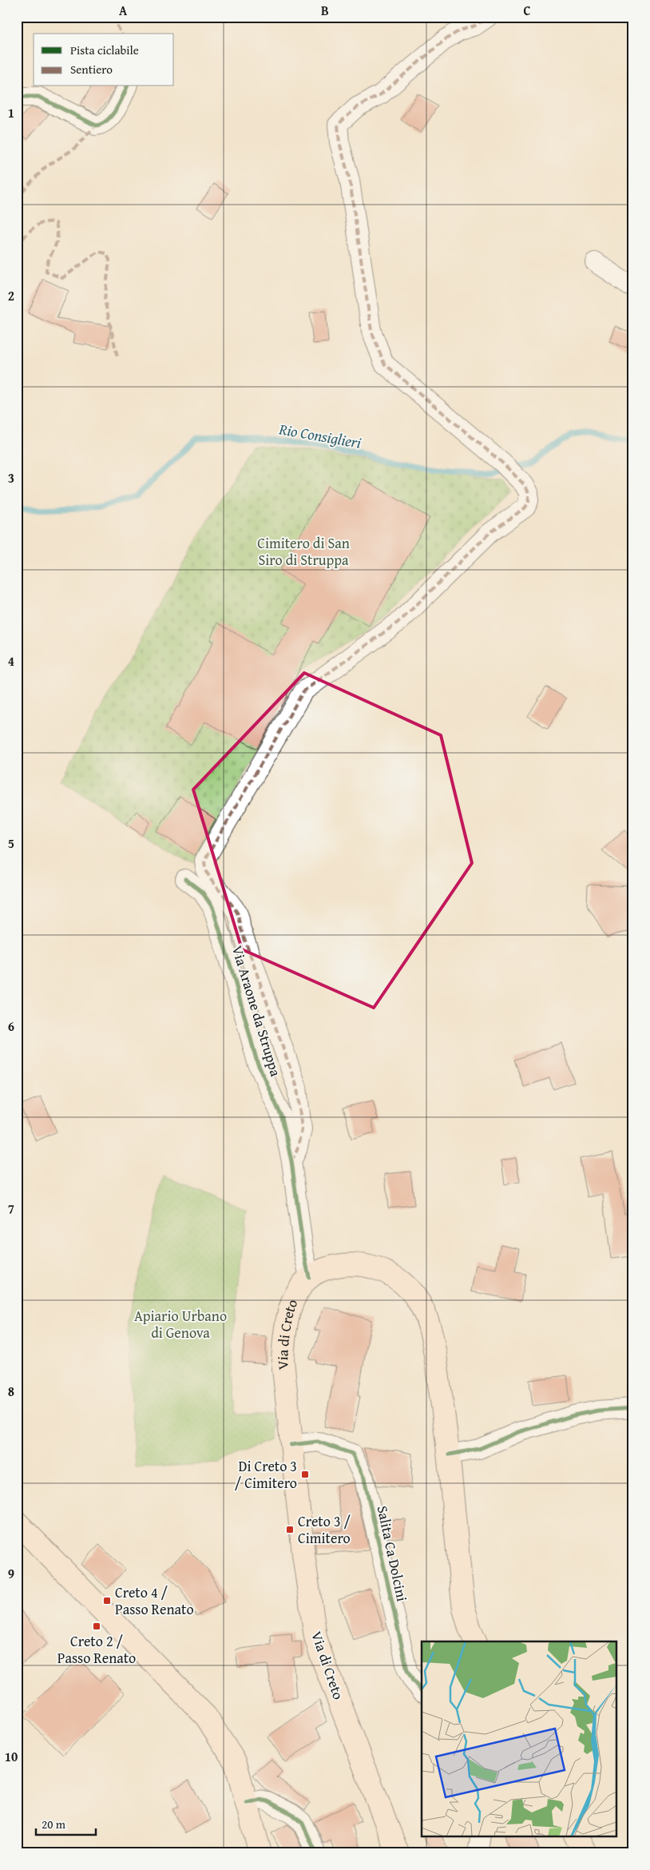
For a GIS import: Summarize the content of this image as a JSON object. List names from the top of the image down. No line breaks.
{"streets":{"main road":["Via di Creto"],"street":["Via Araone da Struppa","Salita Ca Dolcini"]},"crossings":[["Via Araone da Struppa","Via di Creto"],["Via di Creto","Salita Ca Dolcini"]],"water":["Rio Consiglieri"],"parks":["Cimitero di San Siro di Struppa","Apiario Urbano di Genova"],"places":{"transit":["Di Creto 3 / Cimitero","Creto 3 / Cimitero","Creto 4 / Passo Renato","Creto 2 / Passo Renato"]},"legend":["Pista ciclabile","Sentiero"],"scale_bar":"20 m","grid":{"columns":["A","B","C"],"rows":["1","2","3","4","5","6","7","8","9","10"]}}
